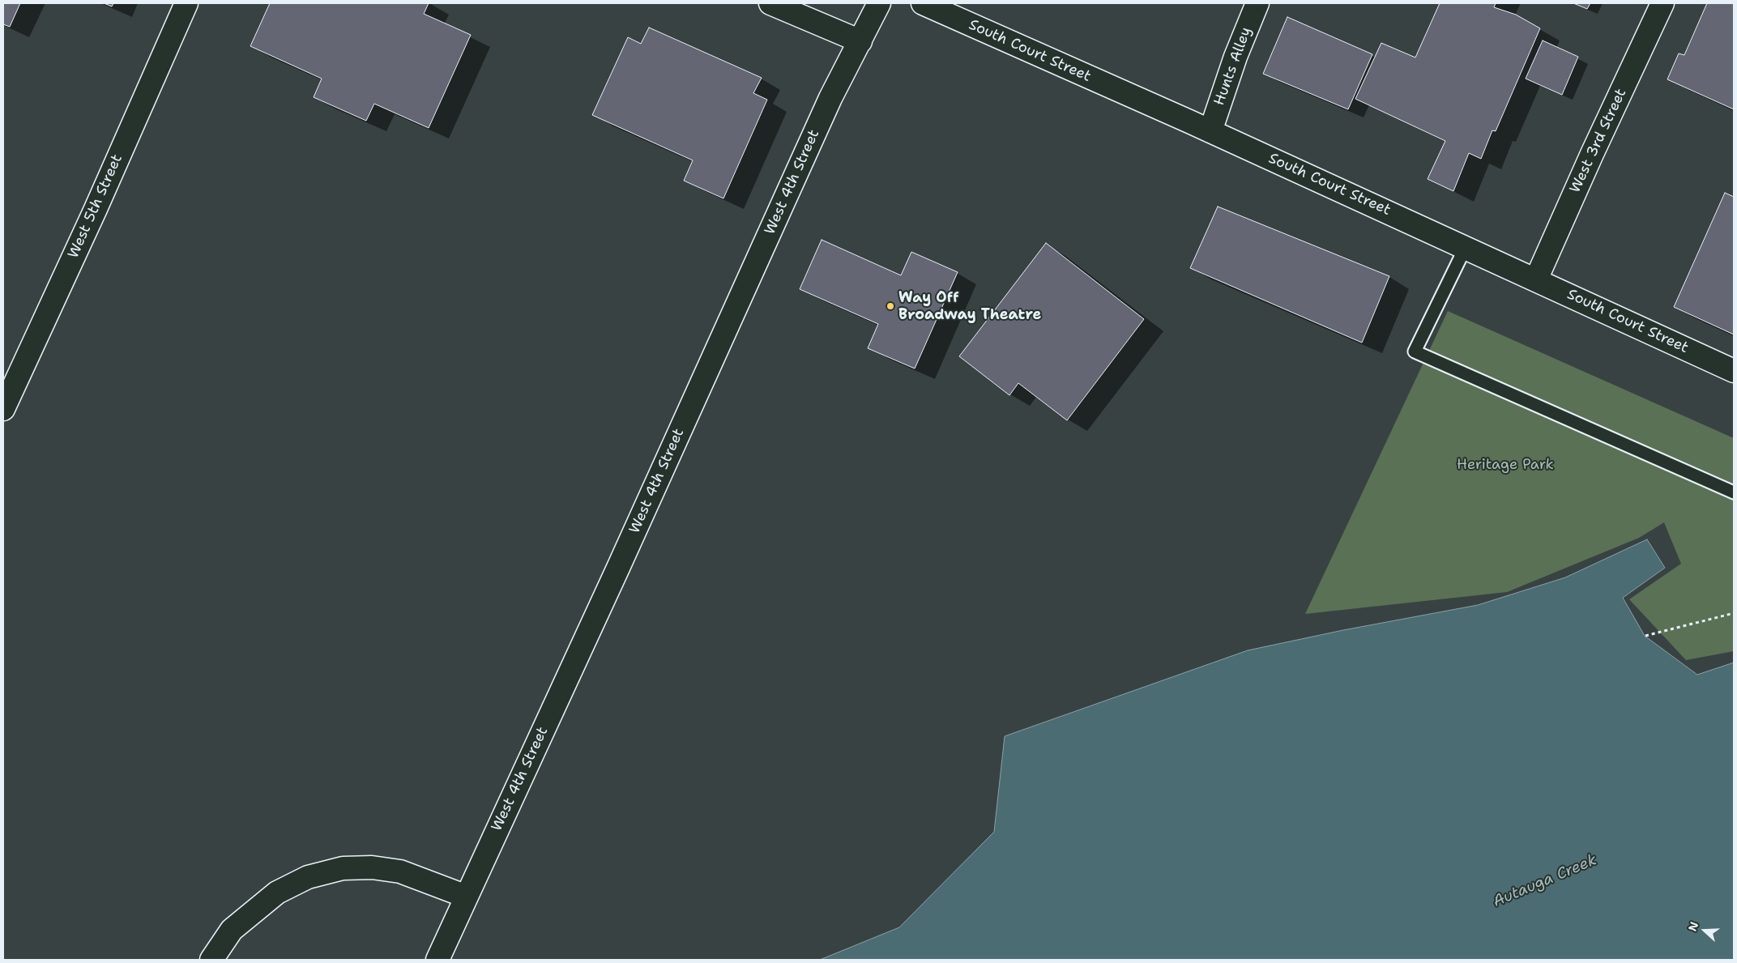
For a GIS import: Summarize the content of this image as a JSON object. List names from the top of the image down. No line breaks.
{"streets":{"street":["South Court Street","Hunts Alley","West 3rd Street","West 4th Street","West 5th Street"]},"crossings":[["South Court Street","Hunts Alley"],["South Court Street","West 3rd Street"]],"water":["Autauga Creek"],"parks":["Heritage Park"],"places":["Way Off Broadway Theatre"],"north":"left"}
